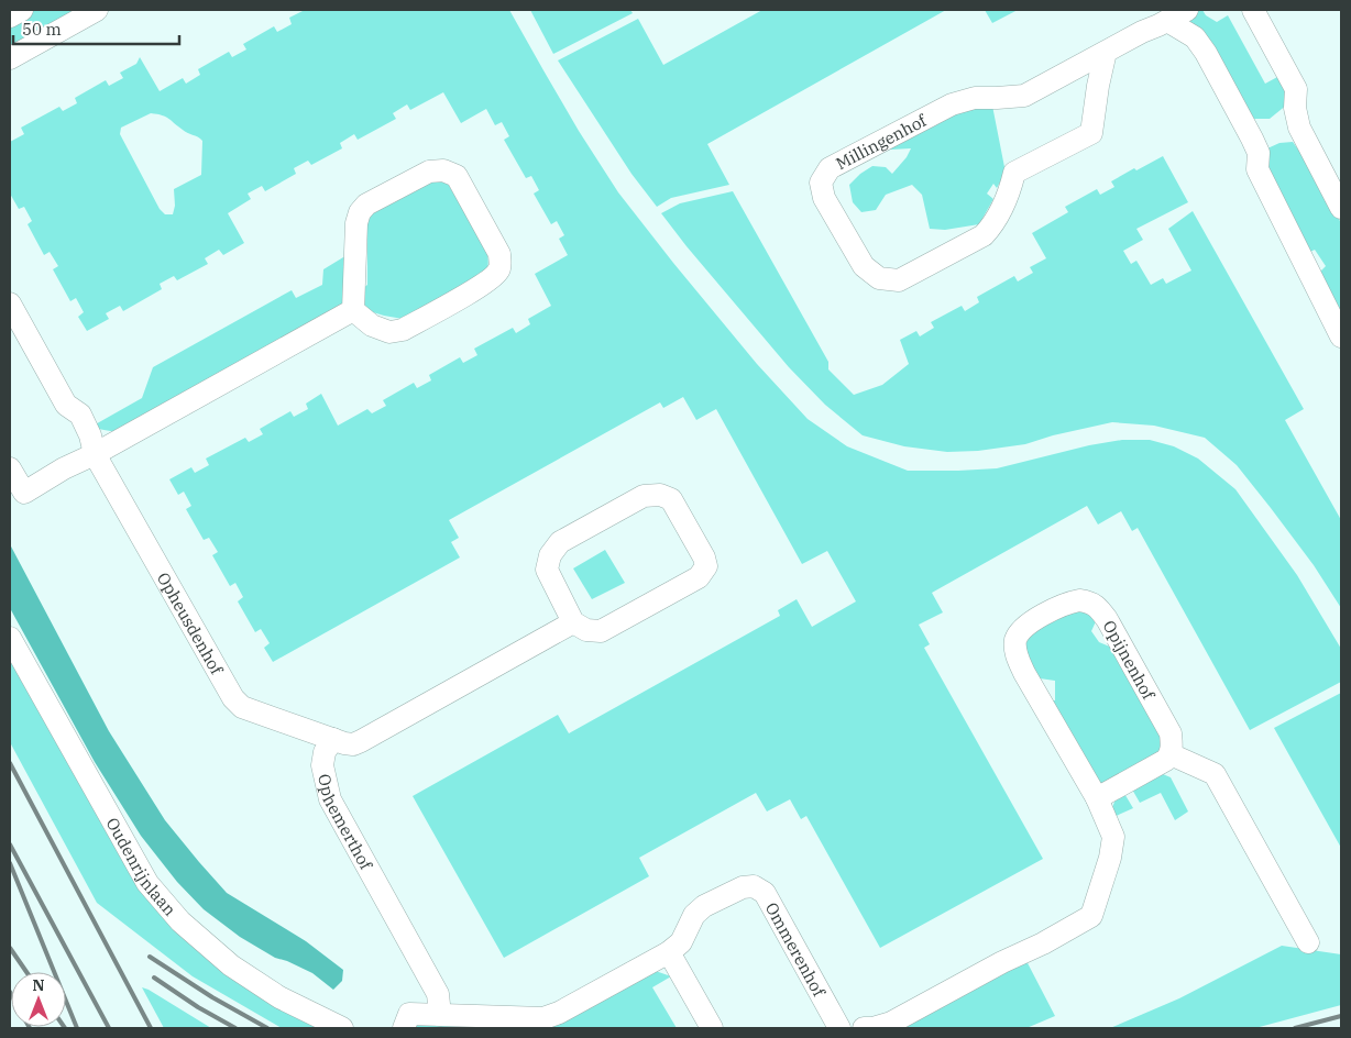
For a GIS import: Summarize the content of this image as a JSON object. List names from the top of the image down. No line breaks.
{"streets":{"street":["Millingenhof","Opheusdenhof","Opijnenhof","Ophemerthof","Oudenrijnlaan","Ommerenhof"]},"crossings":[["Opheusdenhof","Ophemerthof"],["Ophemerthof","Ommerenhof"]],"scale_bar":"50 m","north":"top"}
